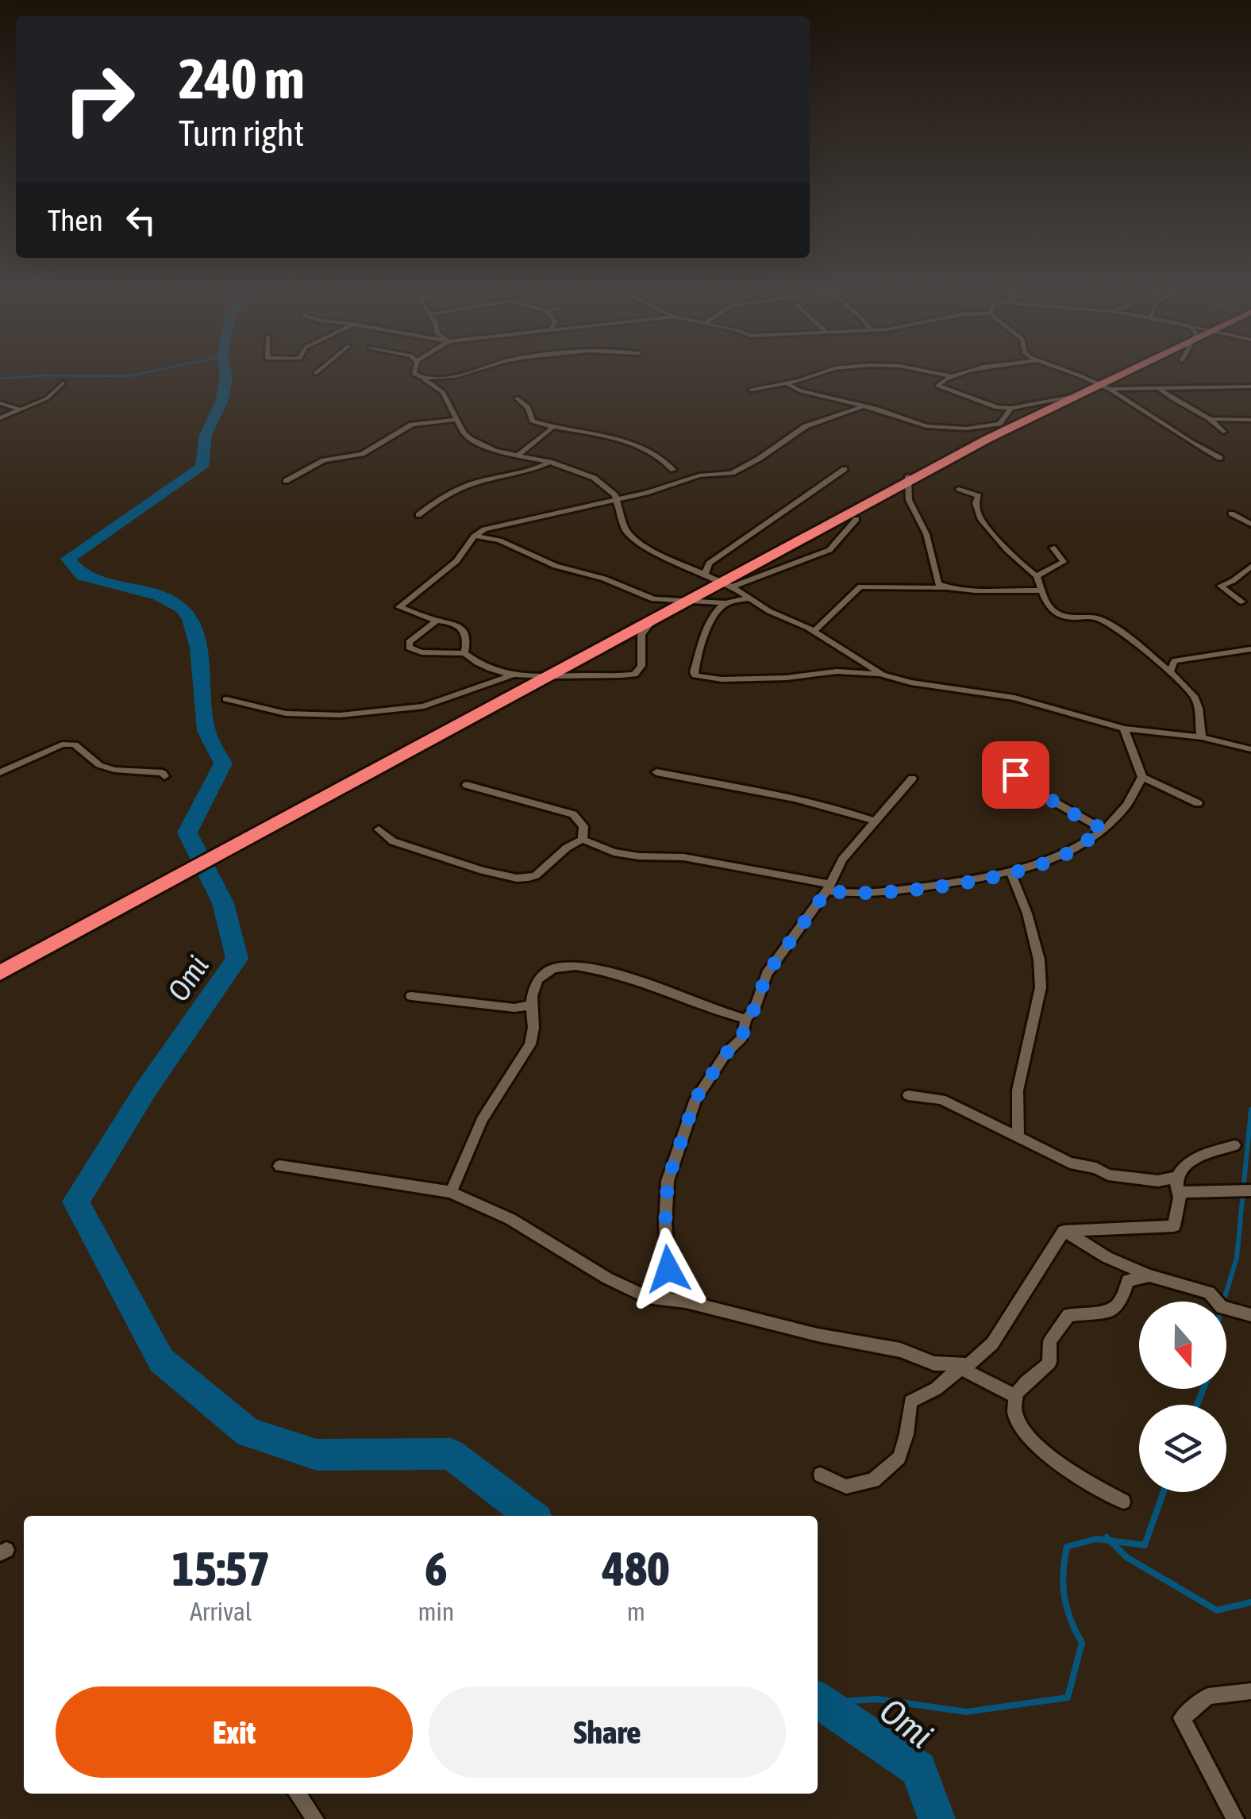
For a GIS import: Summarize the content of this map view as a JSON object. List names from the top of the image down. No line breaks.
{"water":["Omi"],"north":"bottom","page":{"turn":["240 m","Turn right"],"then":"Then","eta":["15:57","Arrival","6","min","480","m"],"buttons":["Exit","Share"]}}
